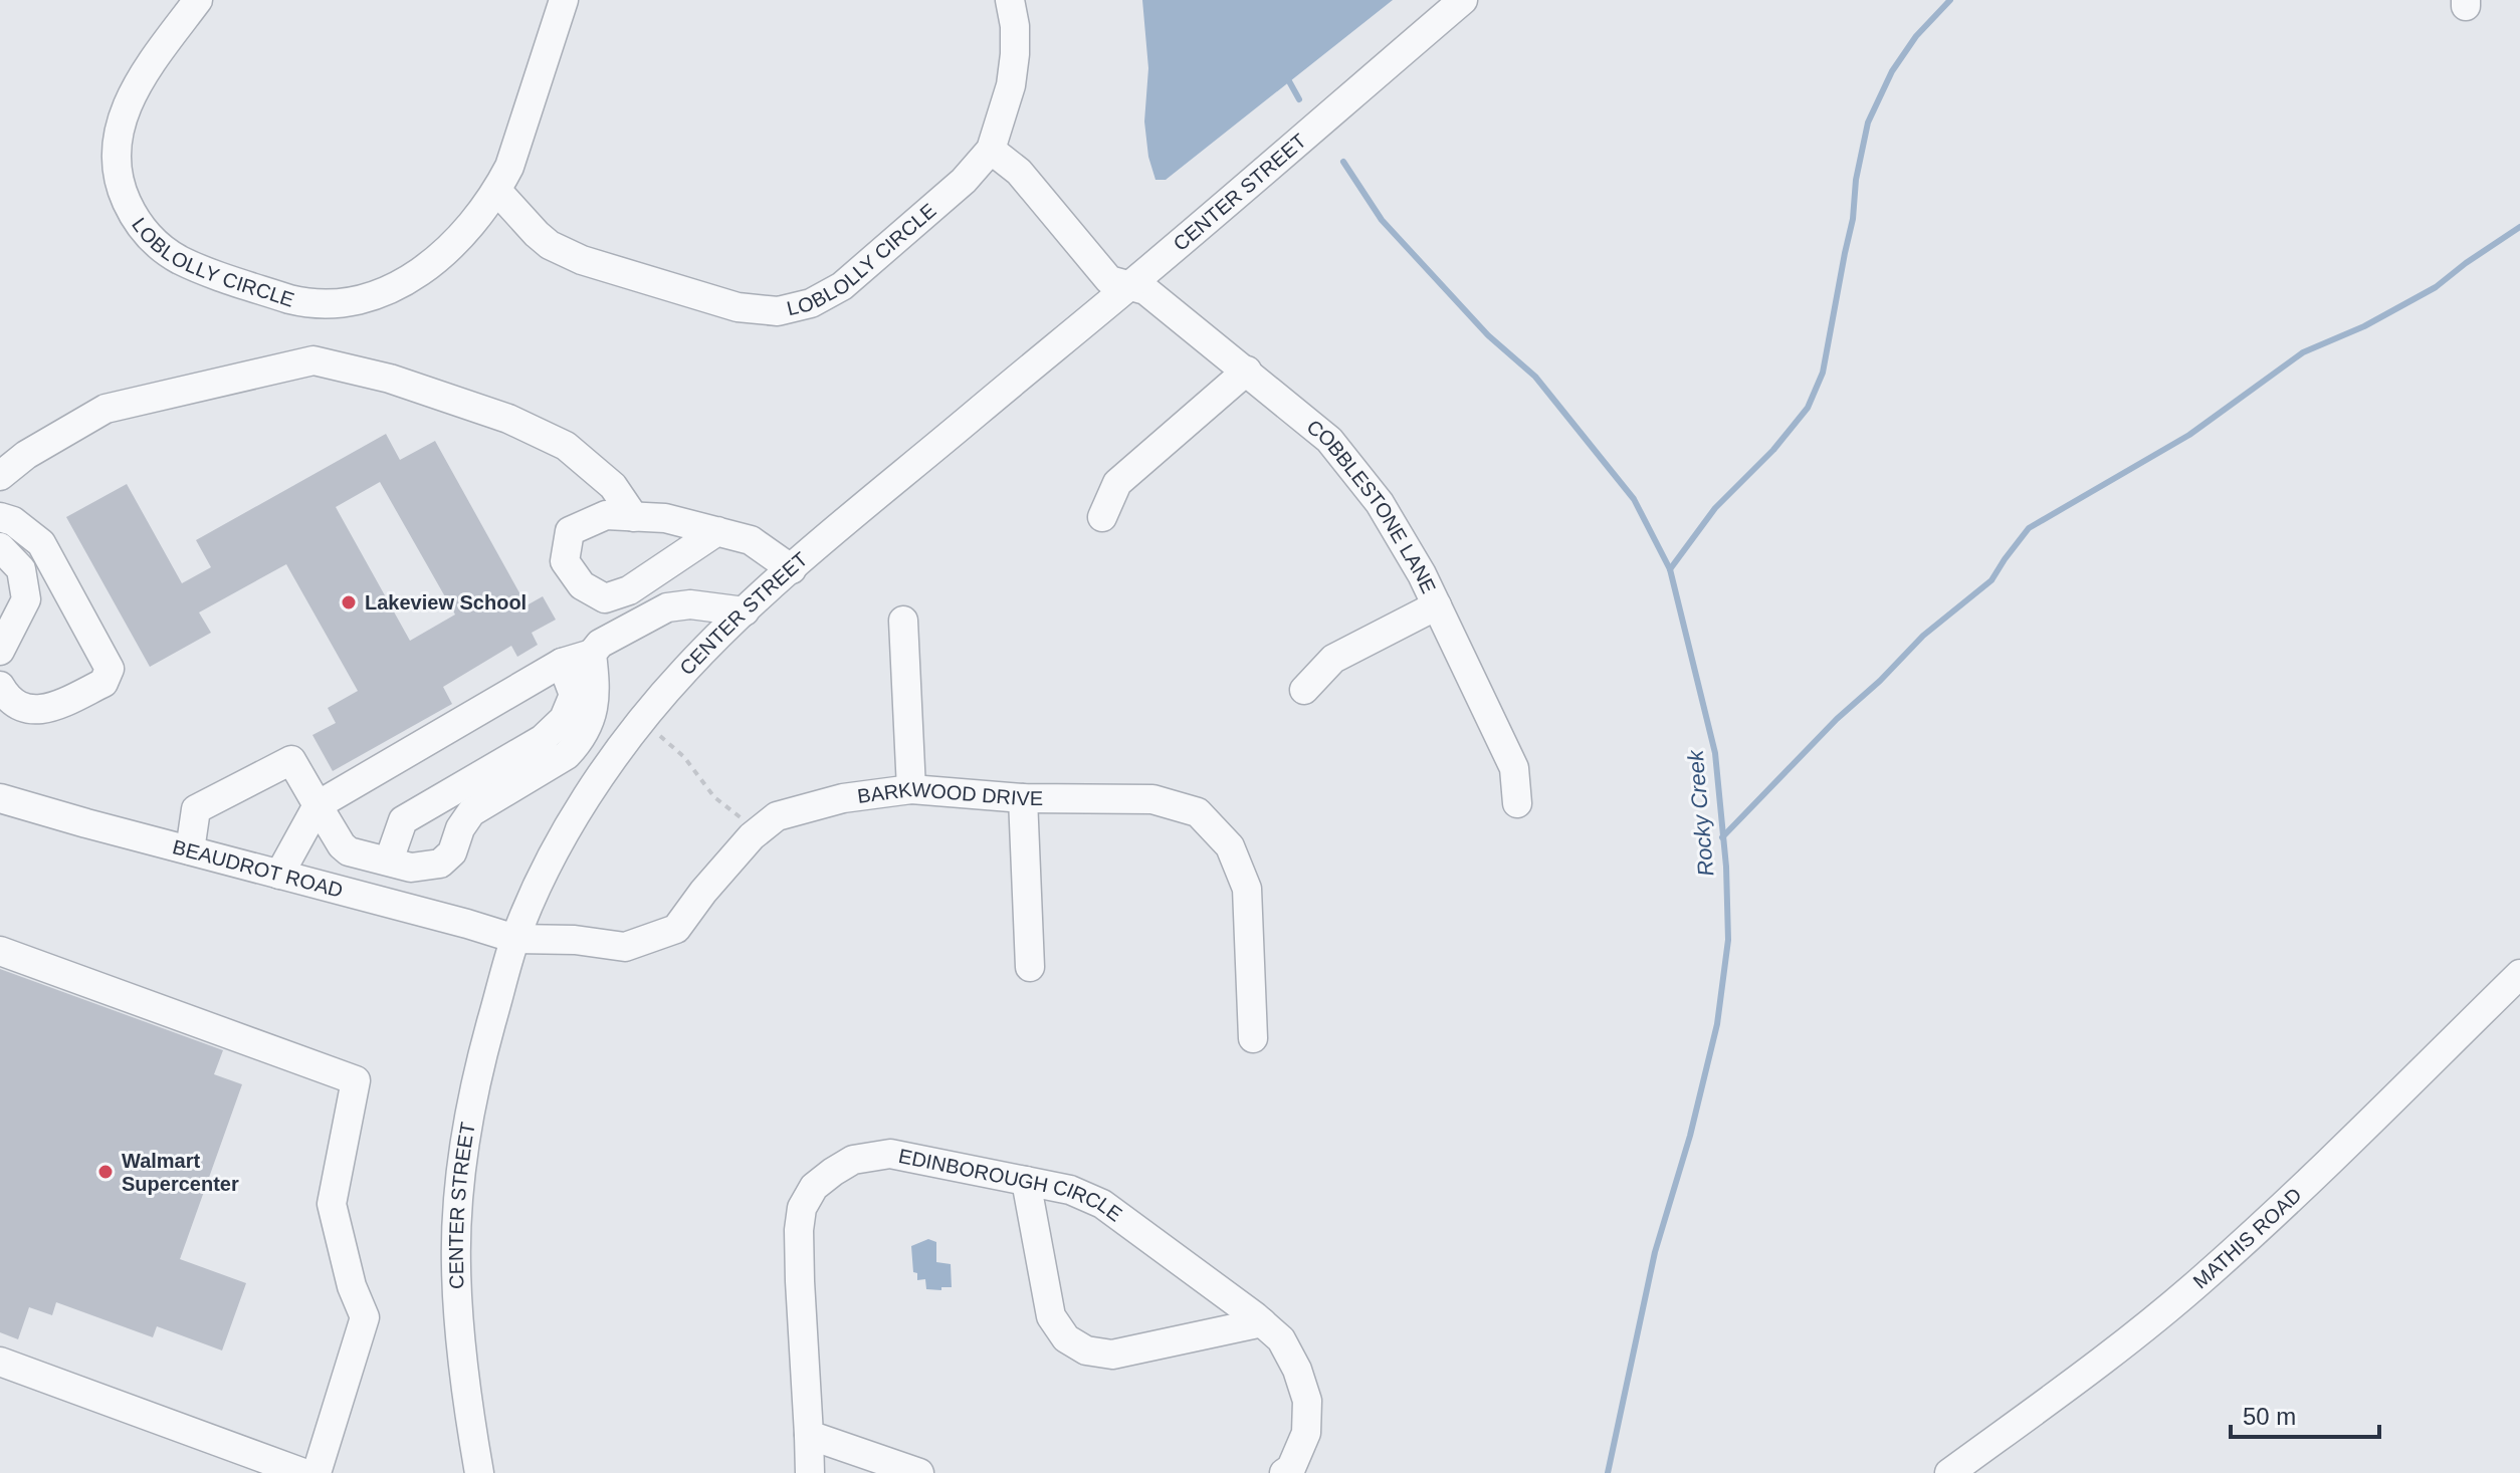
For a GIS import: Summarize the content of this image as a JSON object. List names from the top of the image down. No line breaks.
{"streets":{"street":["CENTER STREET","LOBLOLLY CIRCLE","COBBLESTONE LANE","BARKWOOD DRIVE","BEAUDROT ROAD","EDINBOROUGH CIRCLE","MATHIS ROAD"]},"crossings":[["CENTER STREET","COBBLESTONE LANE"],["CENTER STREET","BARKWOOD DRIVE"],["CENTER STREET","BEAUDROT ROAD"],["BARKWOOD DRIVE","BEAUDROT ROAD"]],"water":["Rocky Creek"],"places":["Lakeview School","Walmart Supercenter"],"scale_bar":"50 m"}
